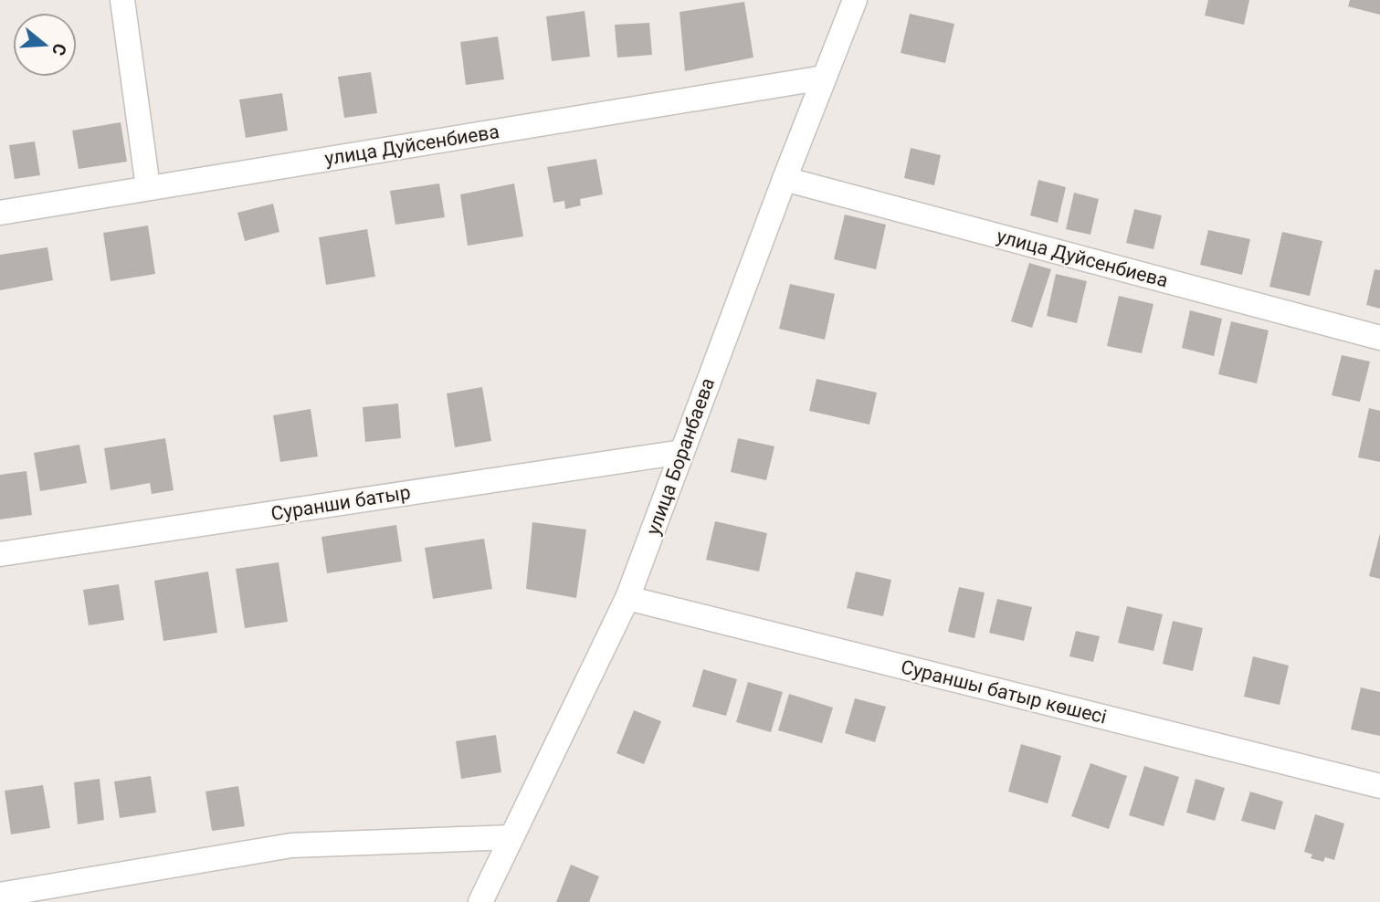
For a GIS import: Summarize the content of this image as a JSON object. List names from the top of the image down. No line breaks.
{"streets":{"street":["улица Дуйсенбиева","улица Боранбаева","Суранши батыр","Сураншы батыр көшесі"]},"crossings":[["улица Дуйсенбиева","улица Боранбаева"],["улица Боранбаева","Суранши батыр"],["улица Боранбаева","Сураншы батыр көшесі"]],"north":"right"}
